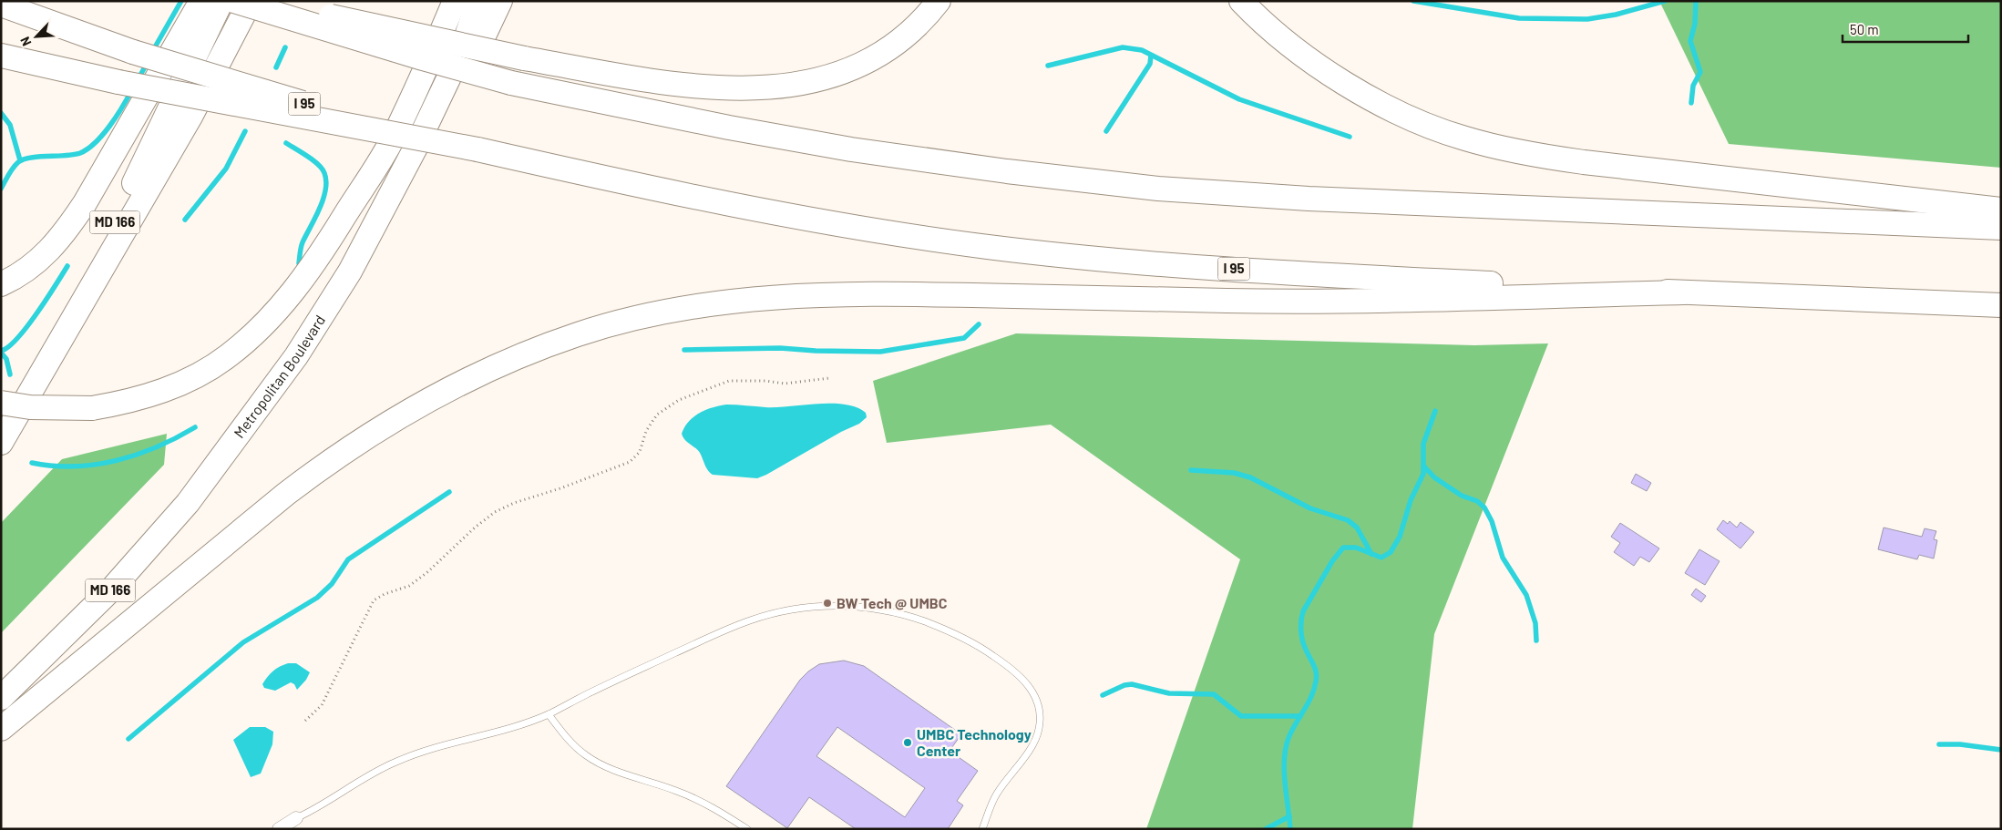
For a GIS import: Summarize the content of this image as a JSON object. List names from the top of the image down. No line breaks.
{"streets":{"highway":["I 95","MD 166","Metropolitan Boulevard"]},"places":["BW Tech @ UMBC","UMBC Technology Center"],"scale_bar":"50 m","north":"bottom left"}
